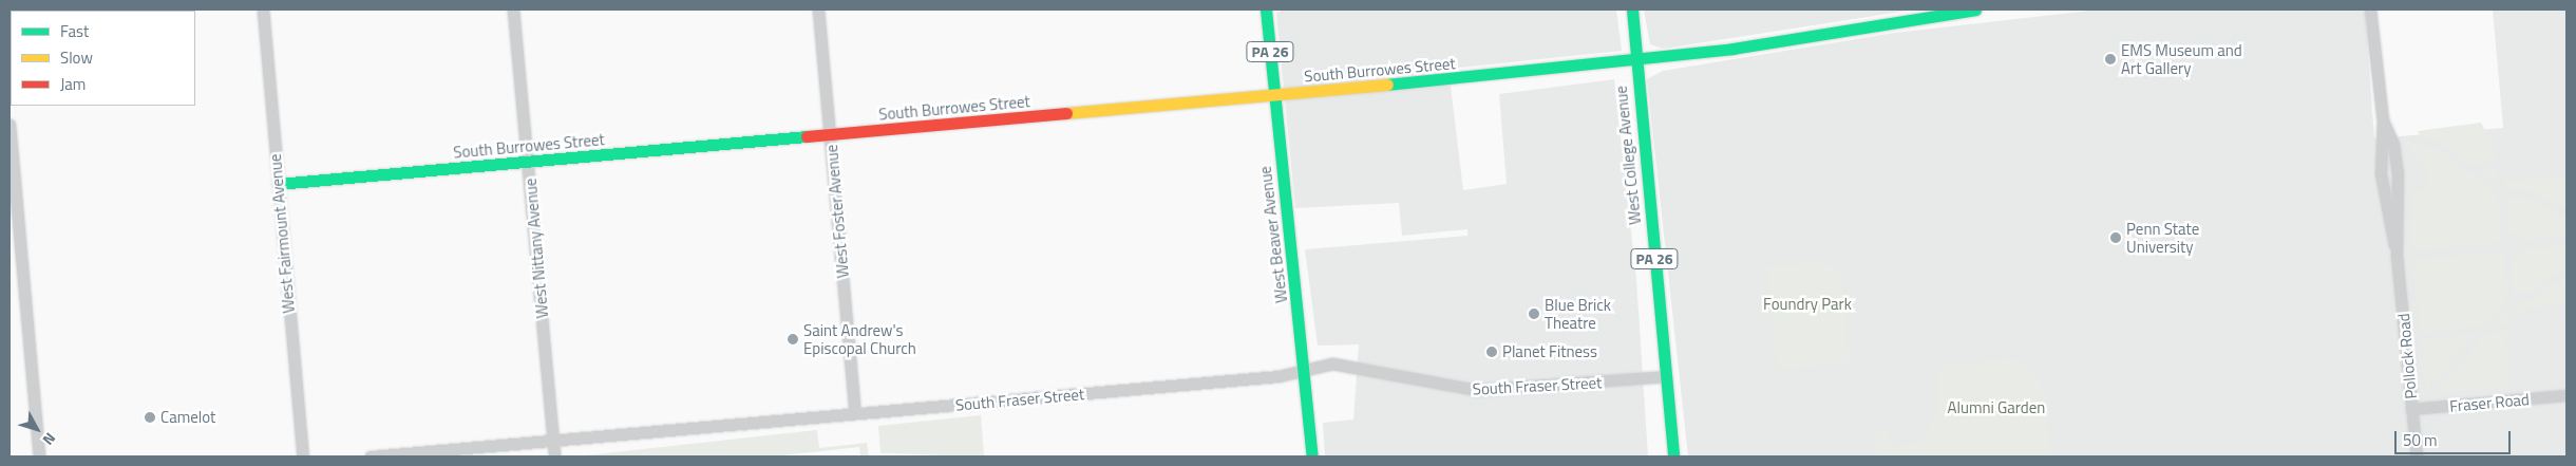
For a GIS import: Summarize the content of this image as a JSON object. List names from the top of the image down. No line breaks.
{"streets":{"street":["PA 26","South Burrowes Street","West College Avenue","West Foster Avenue","West Fairmount Avenue","West Beaver Avenue","West Nittany Avenue","Pollock Road","South Fraser Street","Fraser Road"]},"crossings":[["South Burrowes Street","West College Avenue"],["South Burrowes Street","West Foster Avenue"],["South Burrowes Street","West Fairmount Avenue"],["South Burrowes Street","West Beaver Avenue"],["South Burrowes Street","West Nittany Avenue"],["West College Avenue","South Fraser Street"],["West Foster Avenue","South Fraser Street"],["West Beaver Avenue","South Fraser Street"],["West Nittany Avenue","South Fraser Street"],["Pollock Road","Fraser Road"]],"parks":["Foundry Park","Alumni Garden"],"places":["EMS Museum and Art Gallery","Penn State University","Blue Brick Theatre","Saint Andrew's Episcopal Church","Planet Fitness","Camelot"],"legend":["Fast","Slow","Jam"],"scale_bar":"50 m","north":"bottom right"}
